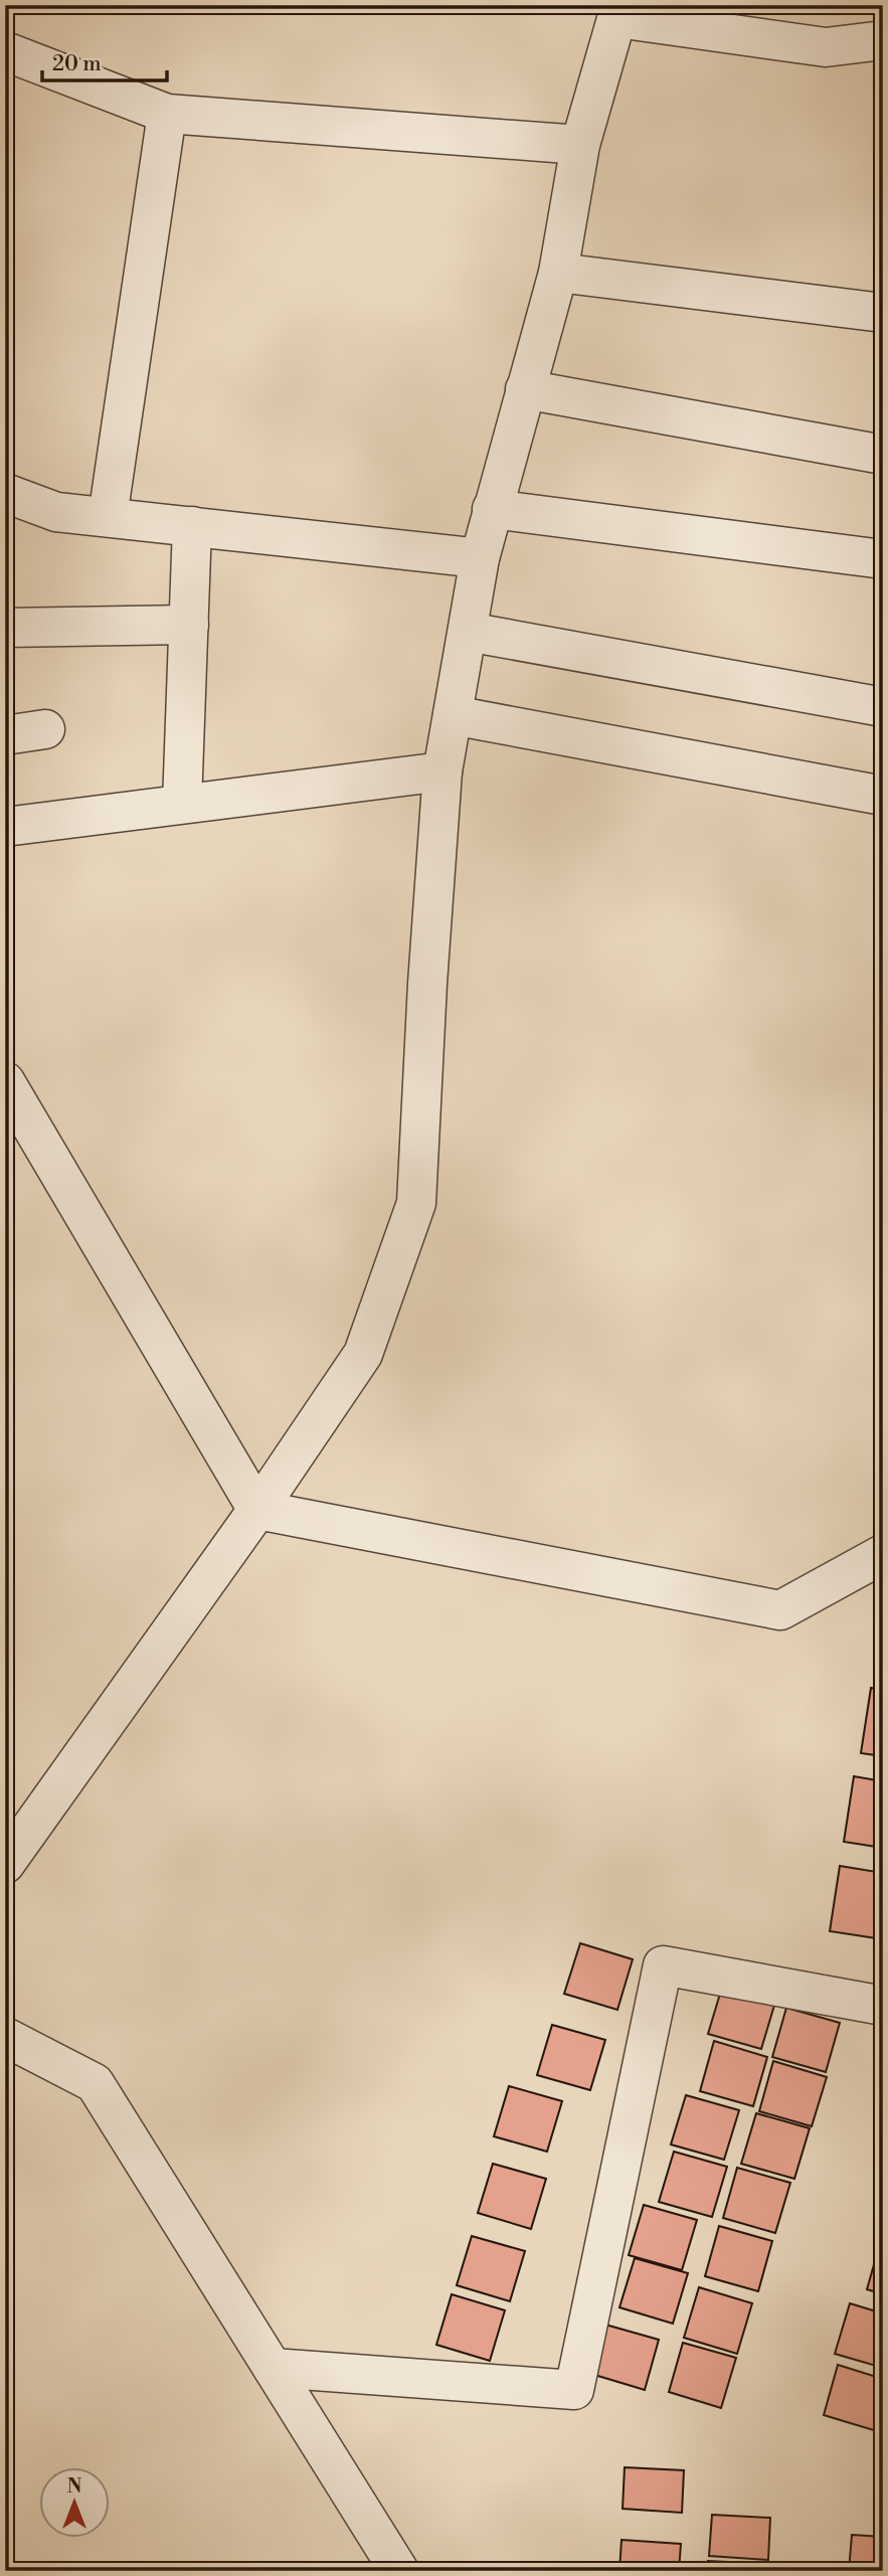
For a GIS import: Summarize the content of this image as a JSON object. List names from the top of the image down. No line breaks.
{"scale_bar":"20 m","north":"top"}
